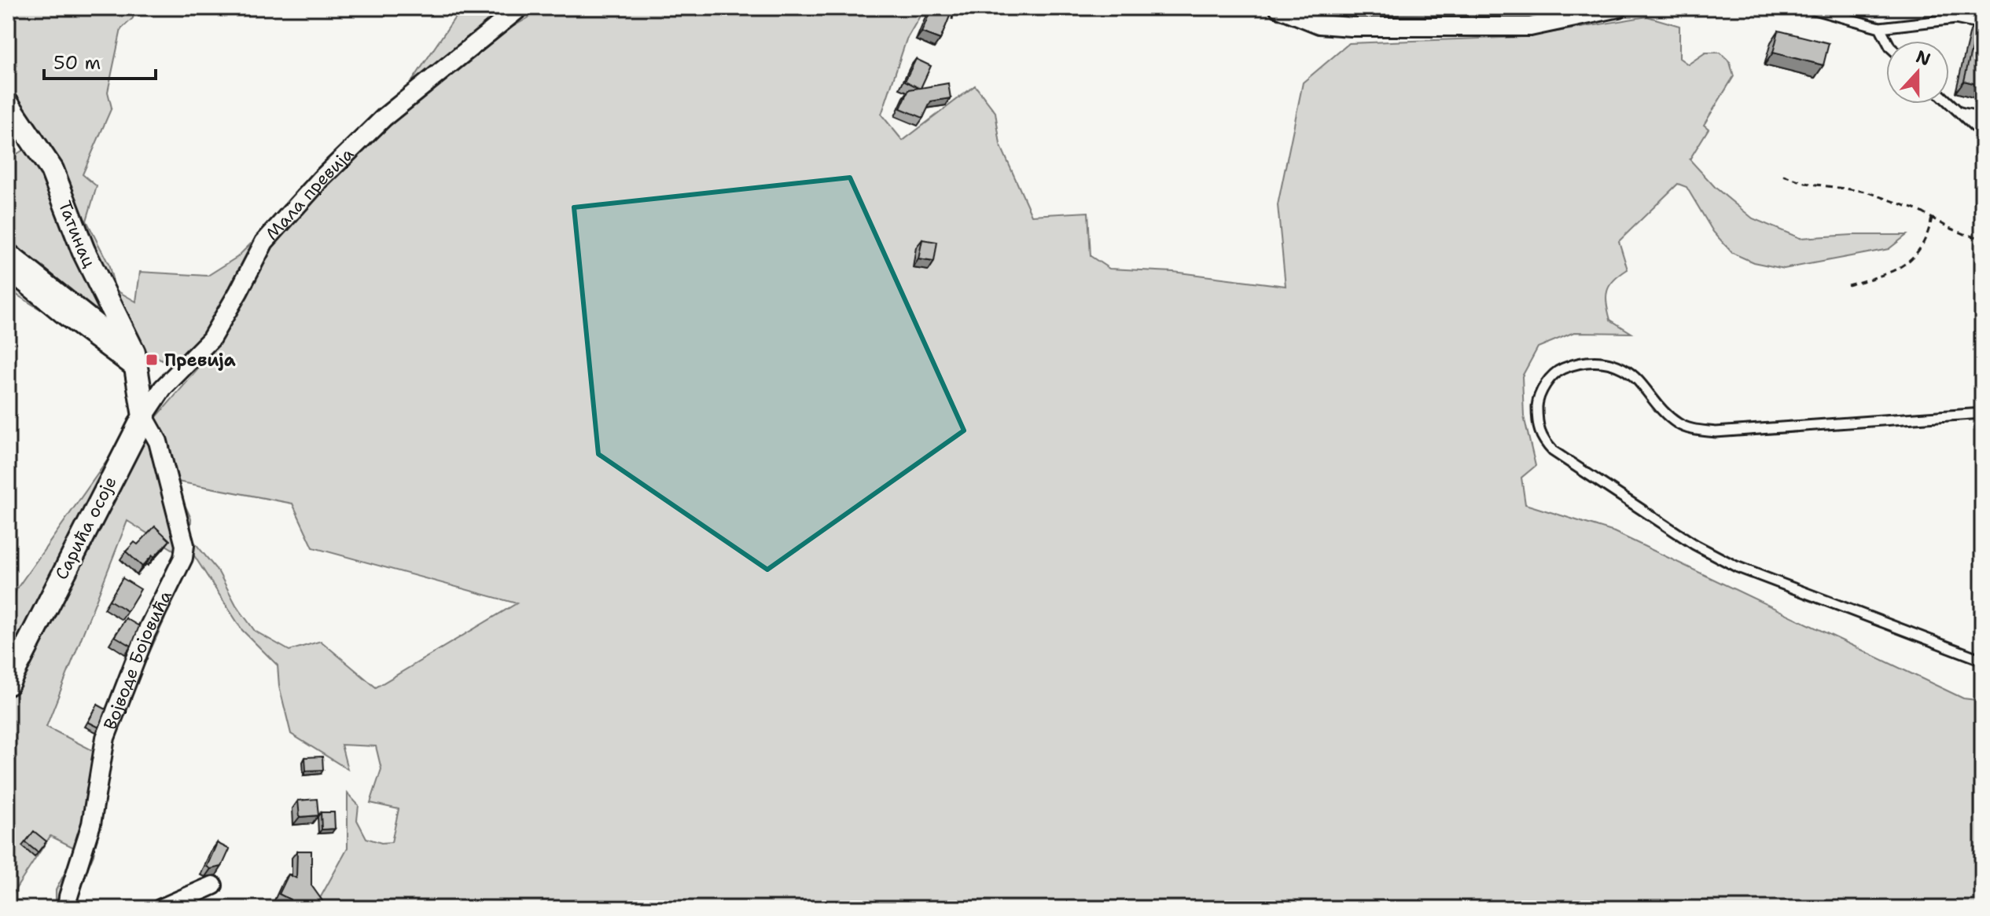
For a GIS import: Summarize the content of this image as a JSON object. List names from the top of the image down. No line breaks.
{"streets":{"street":["Мала превија","Татинац","Сарића осоје","Војводе Бојовића"]},"crossings":[["Мала превија","Сарића осоје"],["Мала превија","Војводе Бојовића"],["Сарића осоје","Војводе Бојовића"]],"places":{"transit":["Превија"]},"scale_bar":"50 m","north":"top"}
